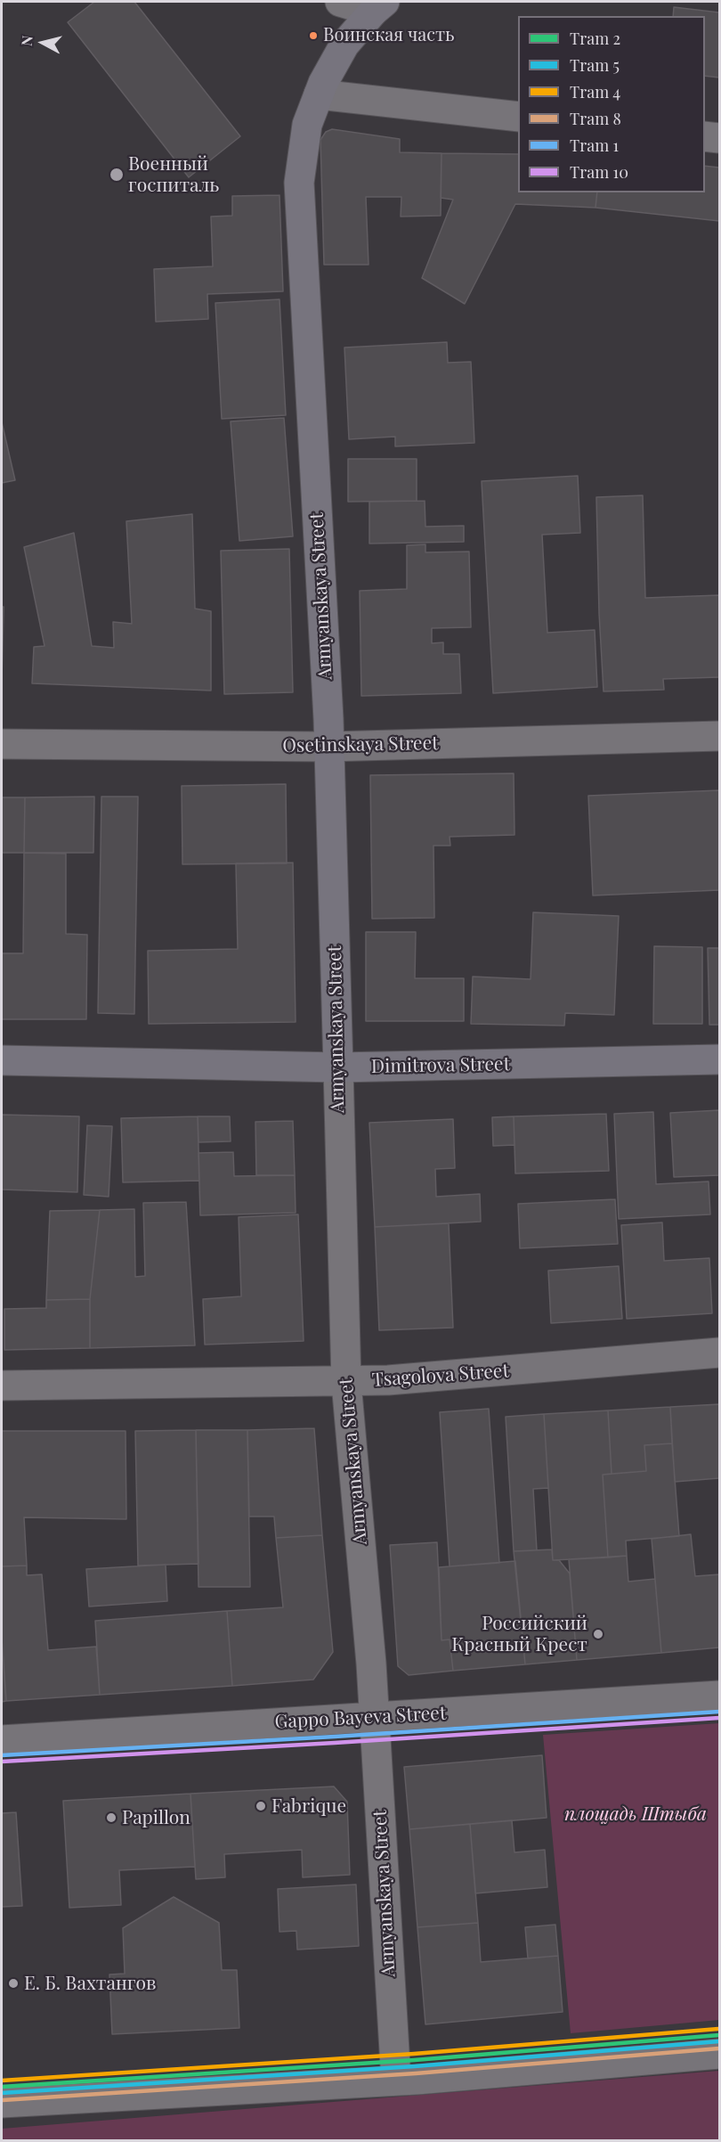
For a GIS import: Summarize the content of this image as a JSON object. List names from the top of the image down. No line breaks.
{"streets":{"main road":["Armyanskaya Street","Dimitrova Street"],"street":["Osetinskaya Street","Tsagolova Street","Gappo Bayeva Street"]},"crossings":[["Armyanskaya Street","Osetinskaya Street"],["Armyanskaya Street","Dimitrova Street"],["Armyanskaya Street","Tsagolova Street"],["Armyanskaya Street","Gappo Bayeva Street"]],"parks":["площадь Штыба"],"places":["Воинская часть","Военный госпиталь","Российский Красный Крест","Fabrique","Papillon","Е. Б. Вахтангов"],"lines":["tram line 1","tram line 10","tram line 4","tram line 2","tram line 5","tram line 8"],"legend":["Tram 2","Tram 5","Tram 4","Tram 8","Tram 1","Tram 10"],"north":"left"}
